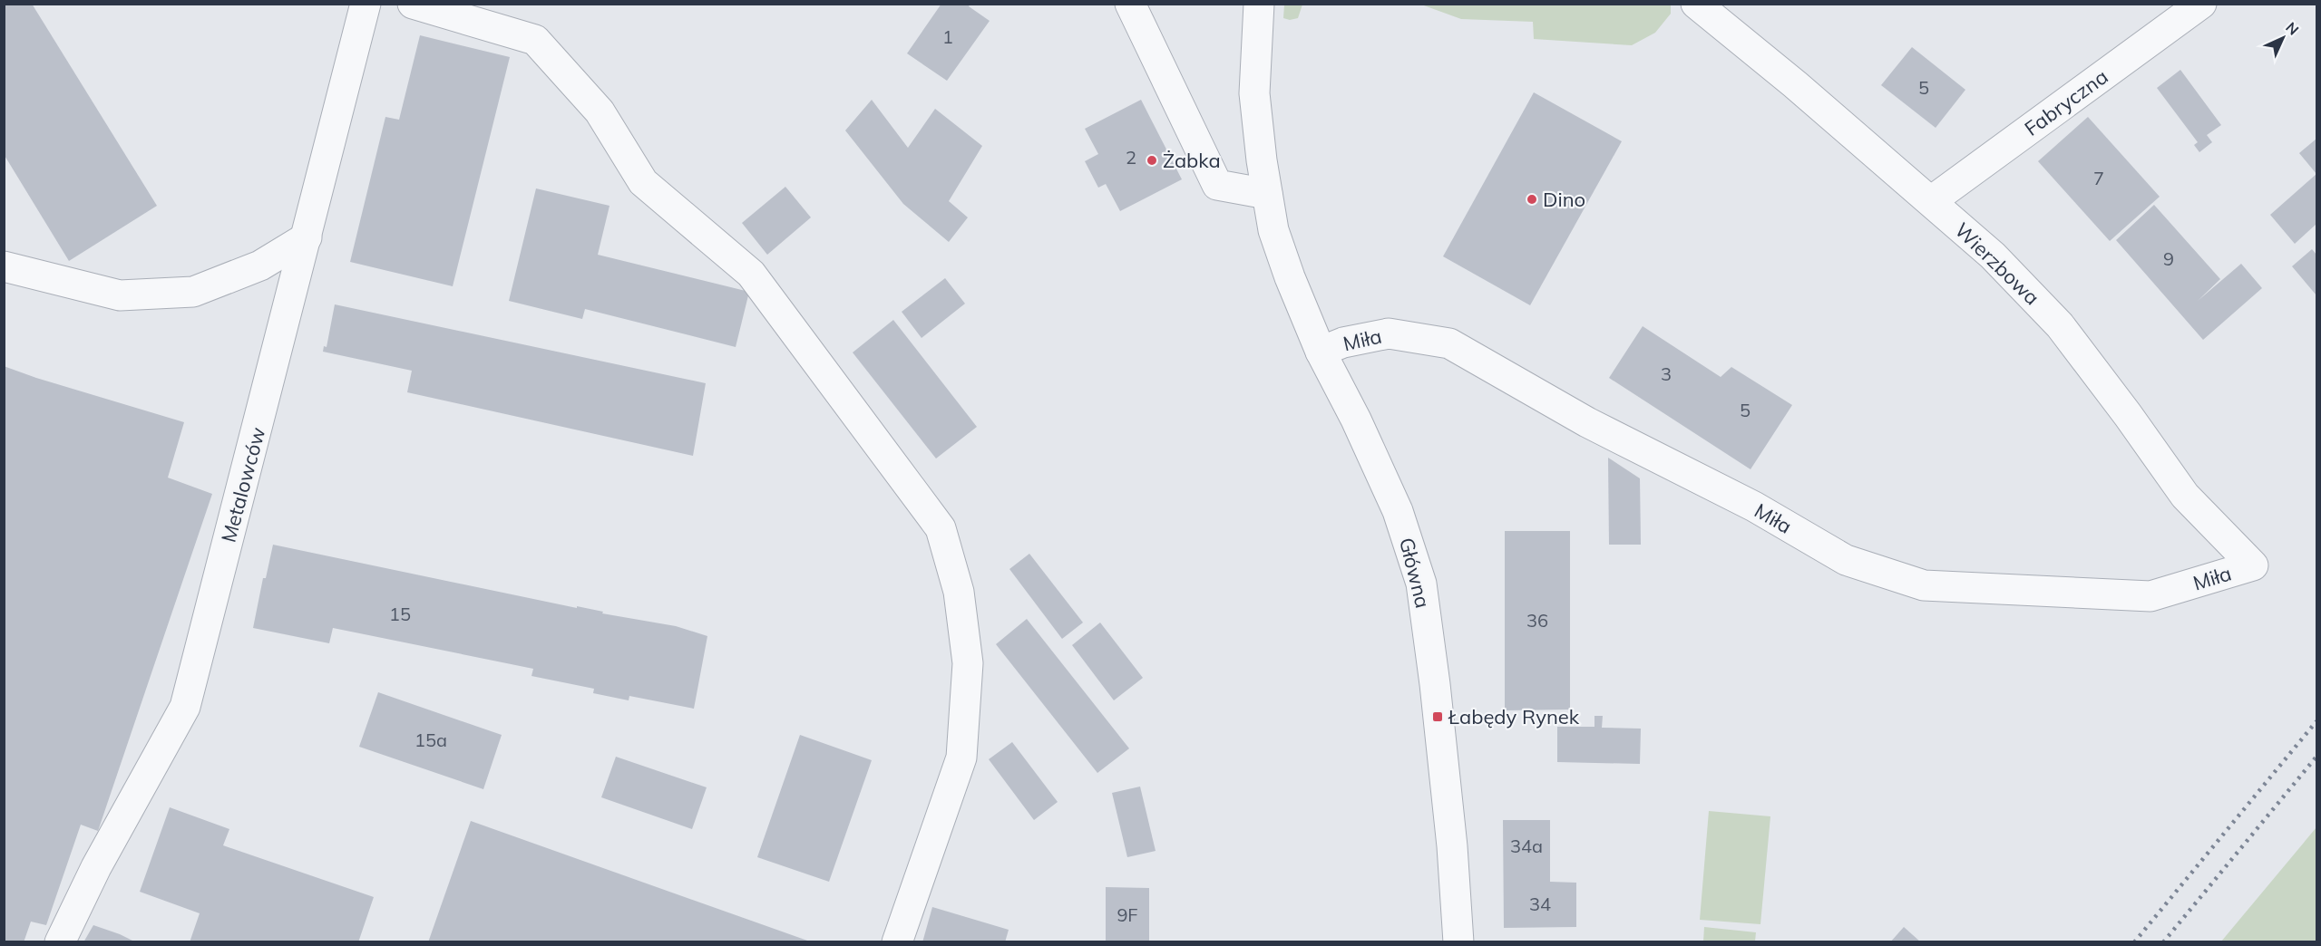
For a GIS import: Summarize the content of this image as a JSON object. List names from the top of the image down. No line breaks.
{"streets":{"street":["Fabryczna","Wierzbowa","Miła","Metalowców","Główna"]},"crossings":[["Fabryczna","Wierzbowa"],["Wierzbowa","Miła"],["Miła","Główna"]],"places":{"other":["Żabka","Dino"],"transit":["Łabędy Rynek"]},"house_numbers":["1","5","2","7","9","3","5","15","36","15a","34a","34","9F"],"north":"top right"}
